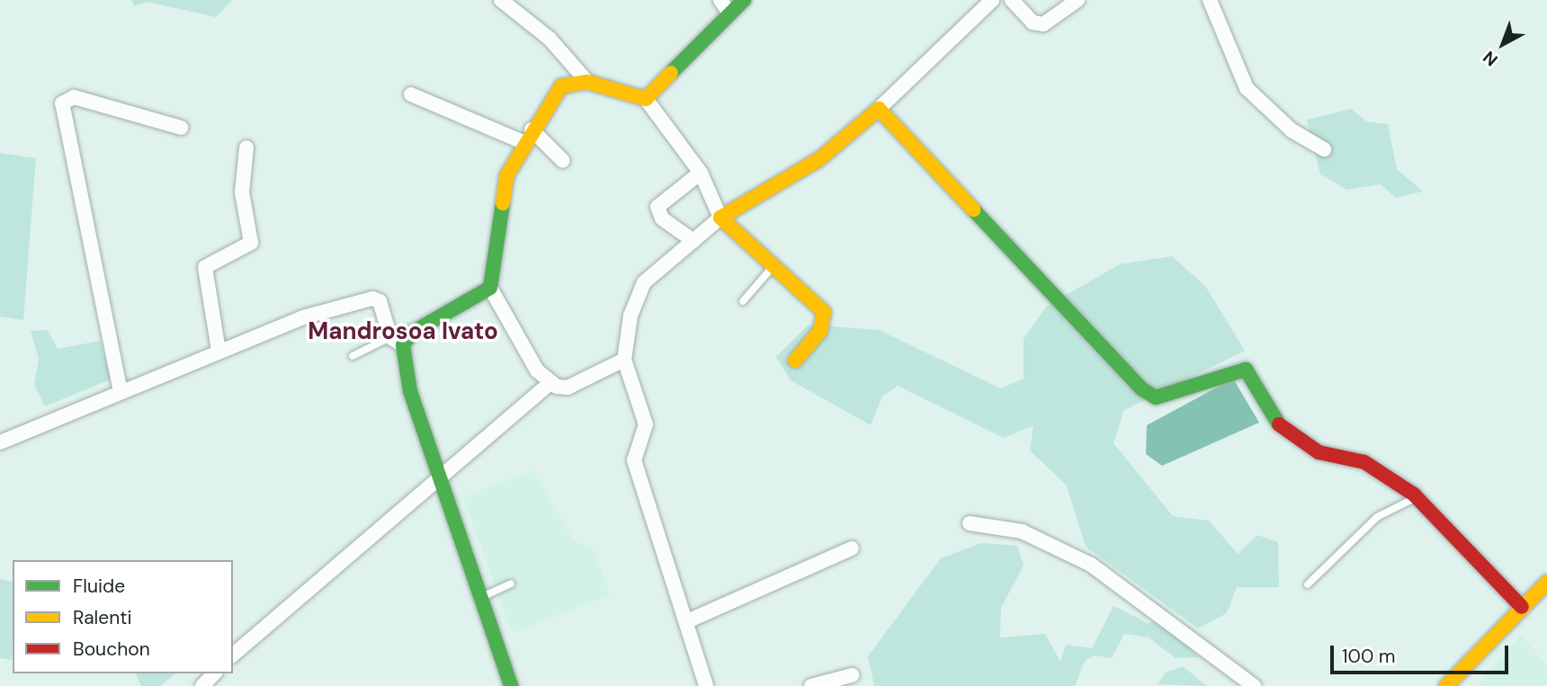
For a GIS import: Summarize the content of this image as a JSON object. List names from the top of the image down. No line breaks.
{"districts":["Mandrosoa Ivato"],"legend":["Fluide","Ralenti","Bouchon"],"scale_bar":"100 m","north":"bottom left"}
